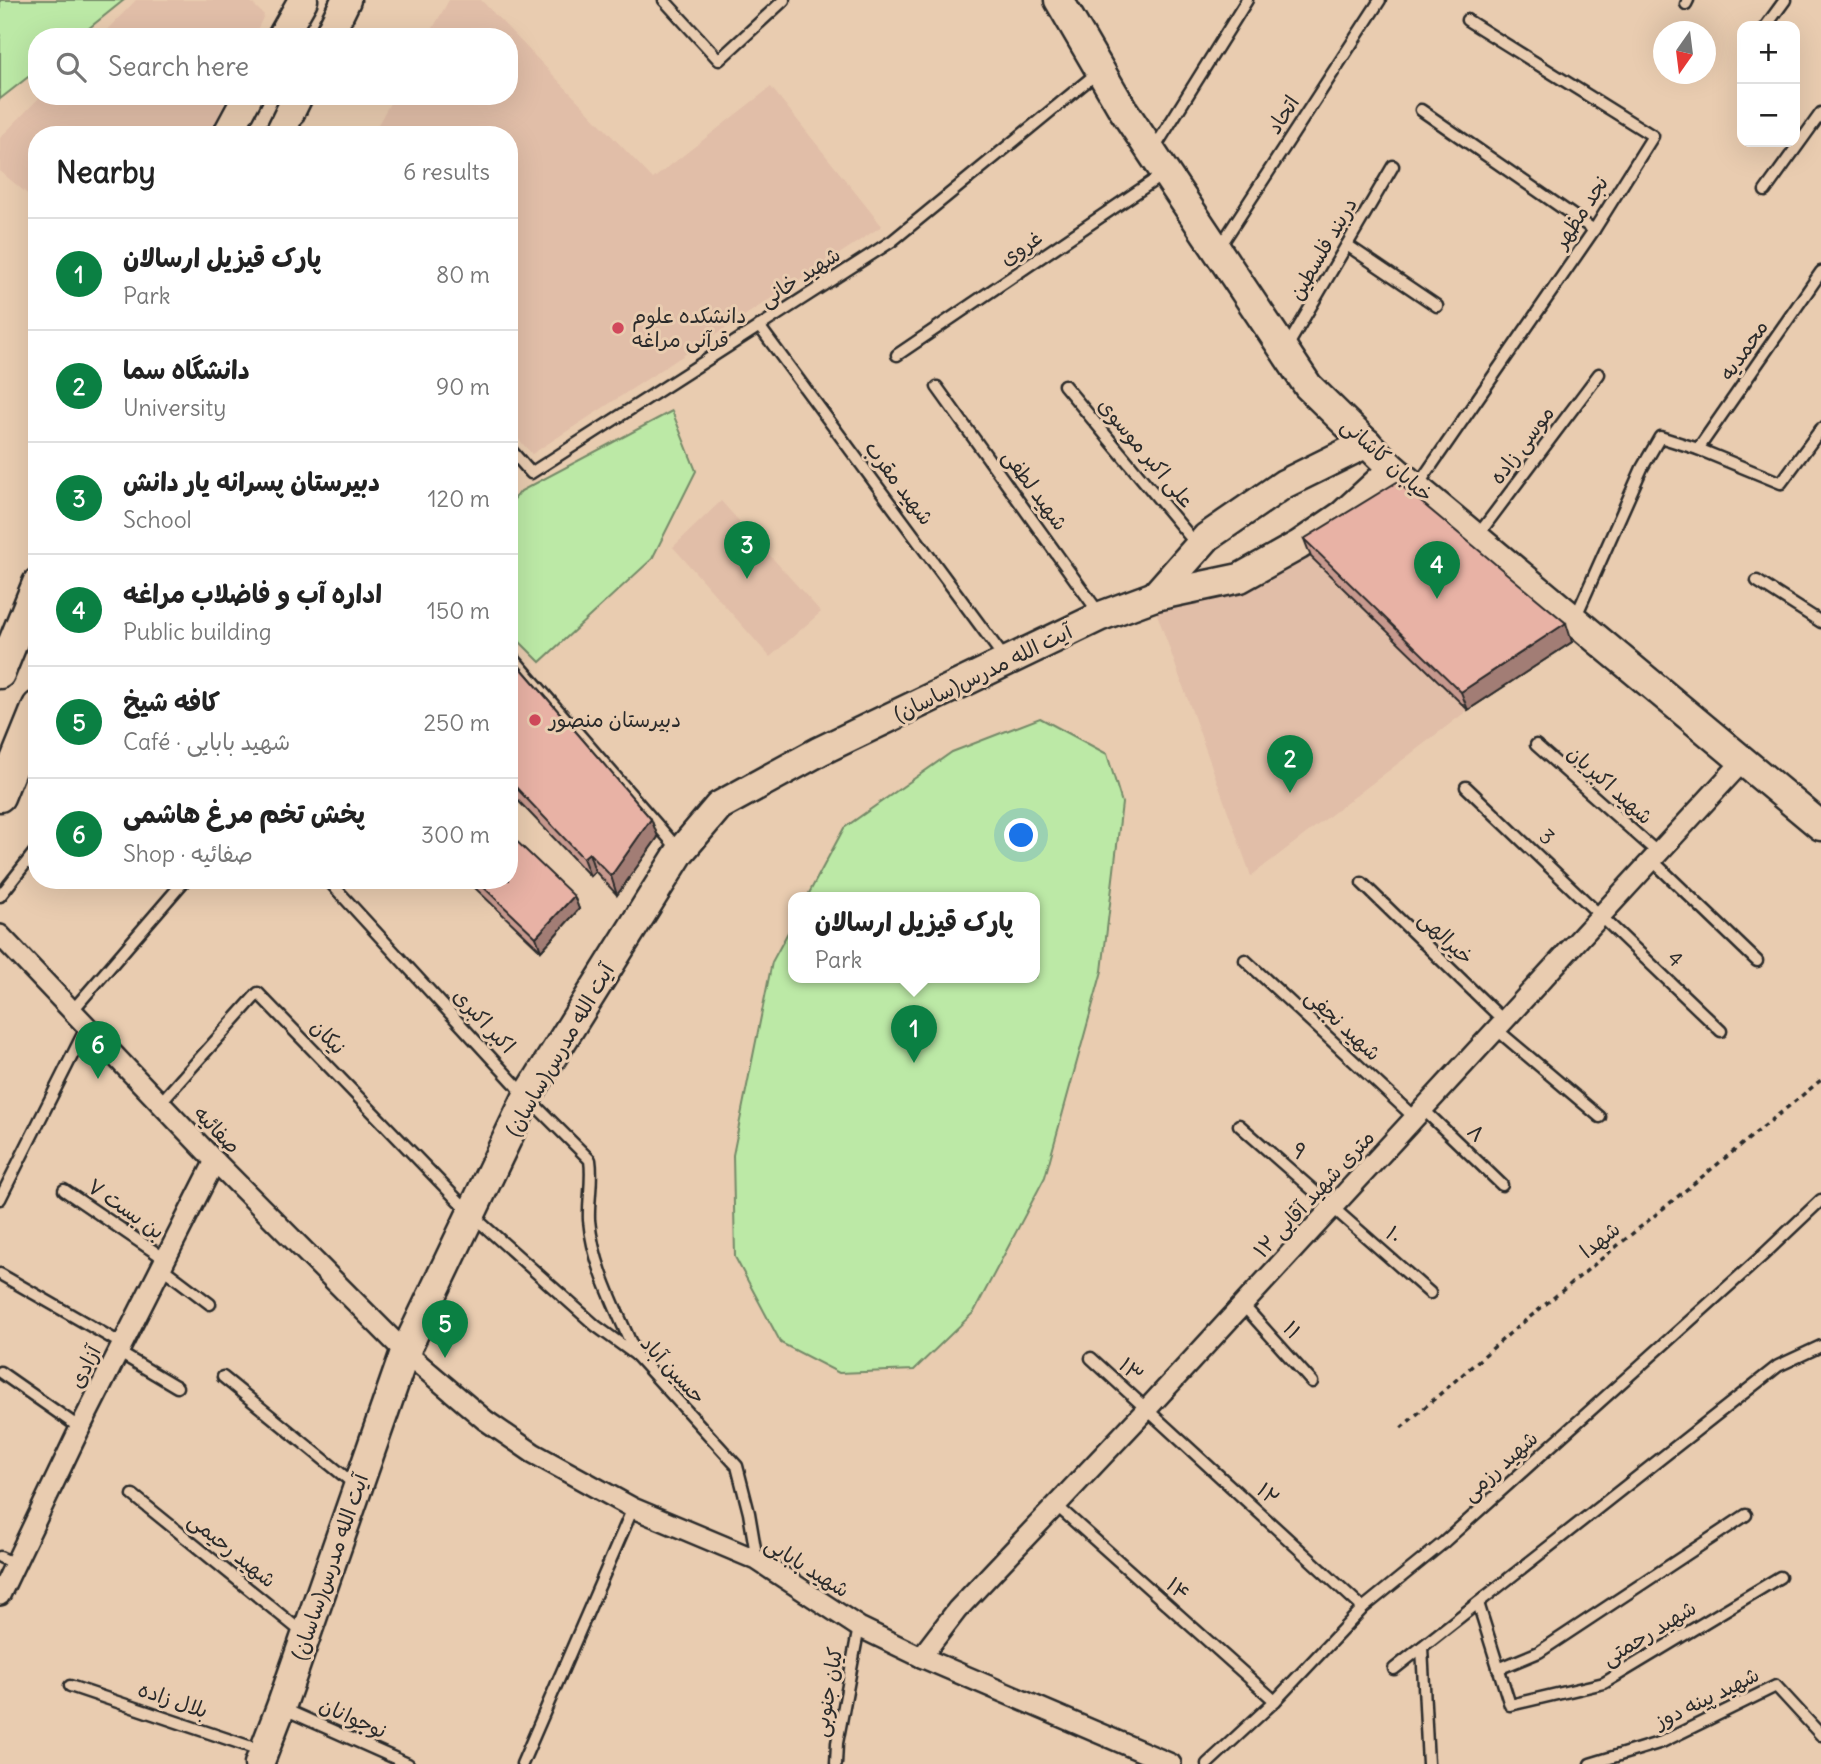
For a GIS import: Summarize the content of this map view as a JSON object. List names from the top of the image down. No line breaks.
{"streets":{"street":["خیابان کاشانی","آیت الله مدرس(ساسان)","صفائیه","۱۲ متری شهید آقایی","آزادی","شهید بابایی"],"lane":["اتحاد","نجد مظهر","غروی","دربند فلسطین","شهید خانی","محمدیه","موسی زاده","علی اکبر موسوی","شهید مقرب","شهید لطفی","شهید اکبریان","3","خیرالهی","4","اکبر اکبری","شهید نجفی","نیکان","۸","۹","بن بست ۷","۱۰","۱۱","حسین آباد","۱۳","شهید رزمی","۱۲","شهید رحیمی","۱۴","شهید رحمتی","کیان جنوبی","شهید پینه دوز","بلال زاده","نوجوانان"],"path":["شهدا"]},"crossings":[["اتحاد","خیابان کاشانی"],["نجد مظهر","خیابان کاشانی"],["غروی","خیابان کاشانی"],["دربند فلسطین","خیابان کاشانی"],["شهید خانی","خیابان کاشانی"],["شهید خانی","شهید مقرب"],["موسی زاده","خیابان کاشانی"],["علی اکبر موسوی","آیت الله مدرس(ساسان)"],["خیابان کاشانی","آیت الله مدرس(ساسان)"],["خیابان کاشانی","۱۲ متری شهید آقایی"],["شهید مقرب","آیت الله مدرس(ساسان)"],["شهید لطفی","آیت الله مدرس(ساسان)"],["آیت الله مدرس(ساسان)","اکبر اکبری"],["آیت الله مدرس(ساسان)","نیکان"],["آیت الله مدرس(ساسان)","صفائیه"],["آیت الله مدرس(ساسان)","حسین آباد"],["آیت الله مدرس(ساسان)","شهید رحیمی"],["آیت الله مدرس(ساسان)","شهید بابایی"],["آیت الله مدرس(ساسان)","بلال زاده"],["آیت الله مدرس(ساسان)","نوجوانان"],["شهید اکبریان","۱۲ متری شهید آقایی"],["3","4"],["3","۱۲ متری شهید آقایی"],["خیرالهی","۱۲ متری شهید آقایی"],["4","۱۲ متری شهید آقایی"],["اکبر اکبری","حسین آباد"],["شهید نجفی","۸"],["شهید نجفی","۱۲ متری شهید آقایی"],["نیکان","صفائیه"],["نیکان","حسین آباد"],["صفائیه","آزادی"],["صفائیه","شهید بابایی"],["۸","۱۲ متری شهید آقایی"],["۹","۱۲ متری شهید آقایی"],["۹","۱۰"],["۱۲ متری شهید آقایی","۱۰"],["۱۲ متری شهید آقایی","۱۱"],["۱۲ متری شهید آقایی","۱۳"],["۱۲ متری شهید آقایی","۱۲"],["۱۲ متری شهید آقایی","شهید بابایی"],["۱۲ متری شهید آقایی","۱۴"],["بن بست ۷","آزادی"],["حسین آباد","شهید بابایی"],["۱۳","۱۲"],["شهید رزمی","۱۲"],["شهید رزمی","۱۴"],["شهید بابایی","کیان جنوبی"]],"places":["دانشکده علوم قرآنی مراغه","دبیرستان منصور"],"north":"bottom","page":{"map_buttons":["+","−"],"search":"Search here","heading":["Nearby","6 results"],"list":[{"mark":"1","name":"پارک قیزیل ارسالان","note":"Park","value":"80 m"},{"mark":"2","name":"دانشگاه سما","note":"University","value":"90 m"},{"mark":"3","name":"دبیرستان پسرانه یار دانش","note":"School","value":"120 m"},{"mark":"4","name":"اداره آب و فاضلاب مراغه","note":"Public building","value":"150 m"},{"mark":"5","name":"کافه شیخ","note":"Café · شهید بابایی","value":"250 m"},{"mark":"6","name":"پخش تخم مرغ هاشمی","note":"Shop · صفائیه","value":"300 m"}],"pins":["3","4","2","1","6","5"],"popup":["پارک قیزیل ارسالان","Park"]}}
